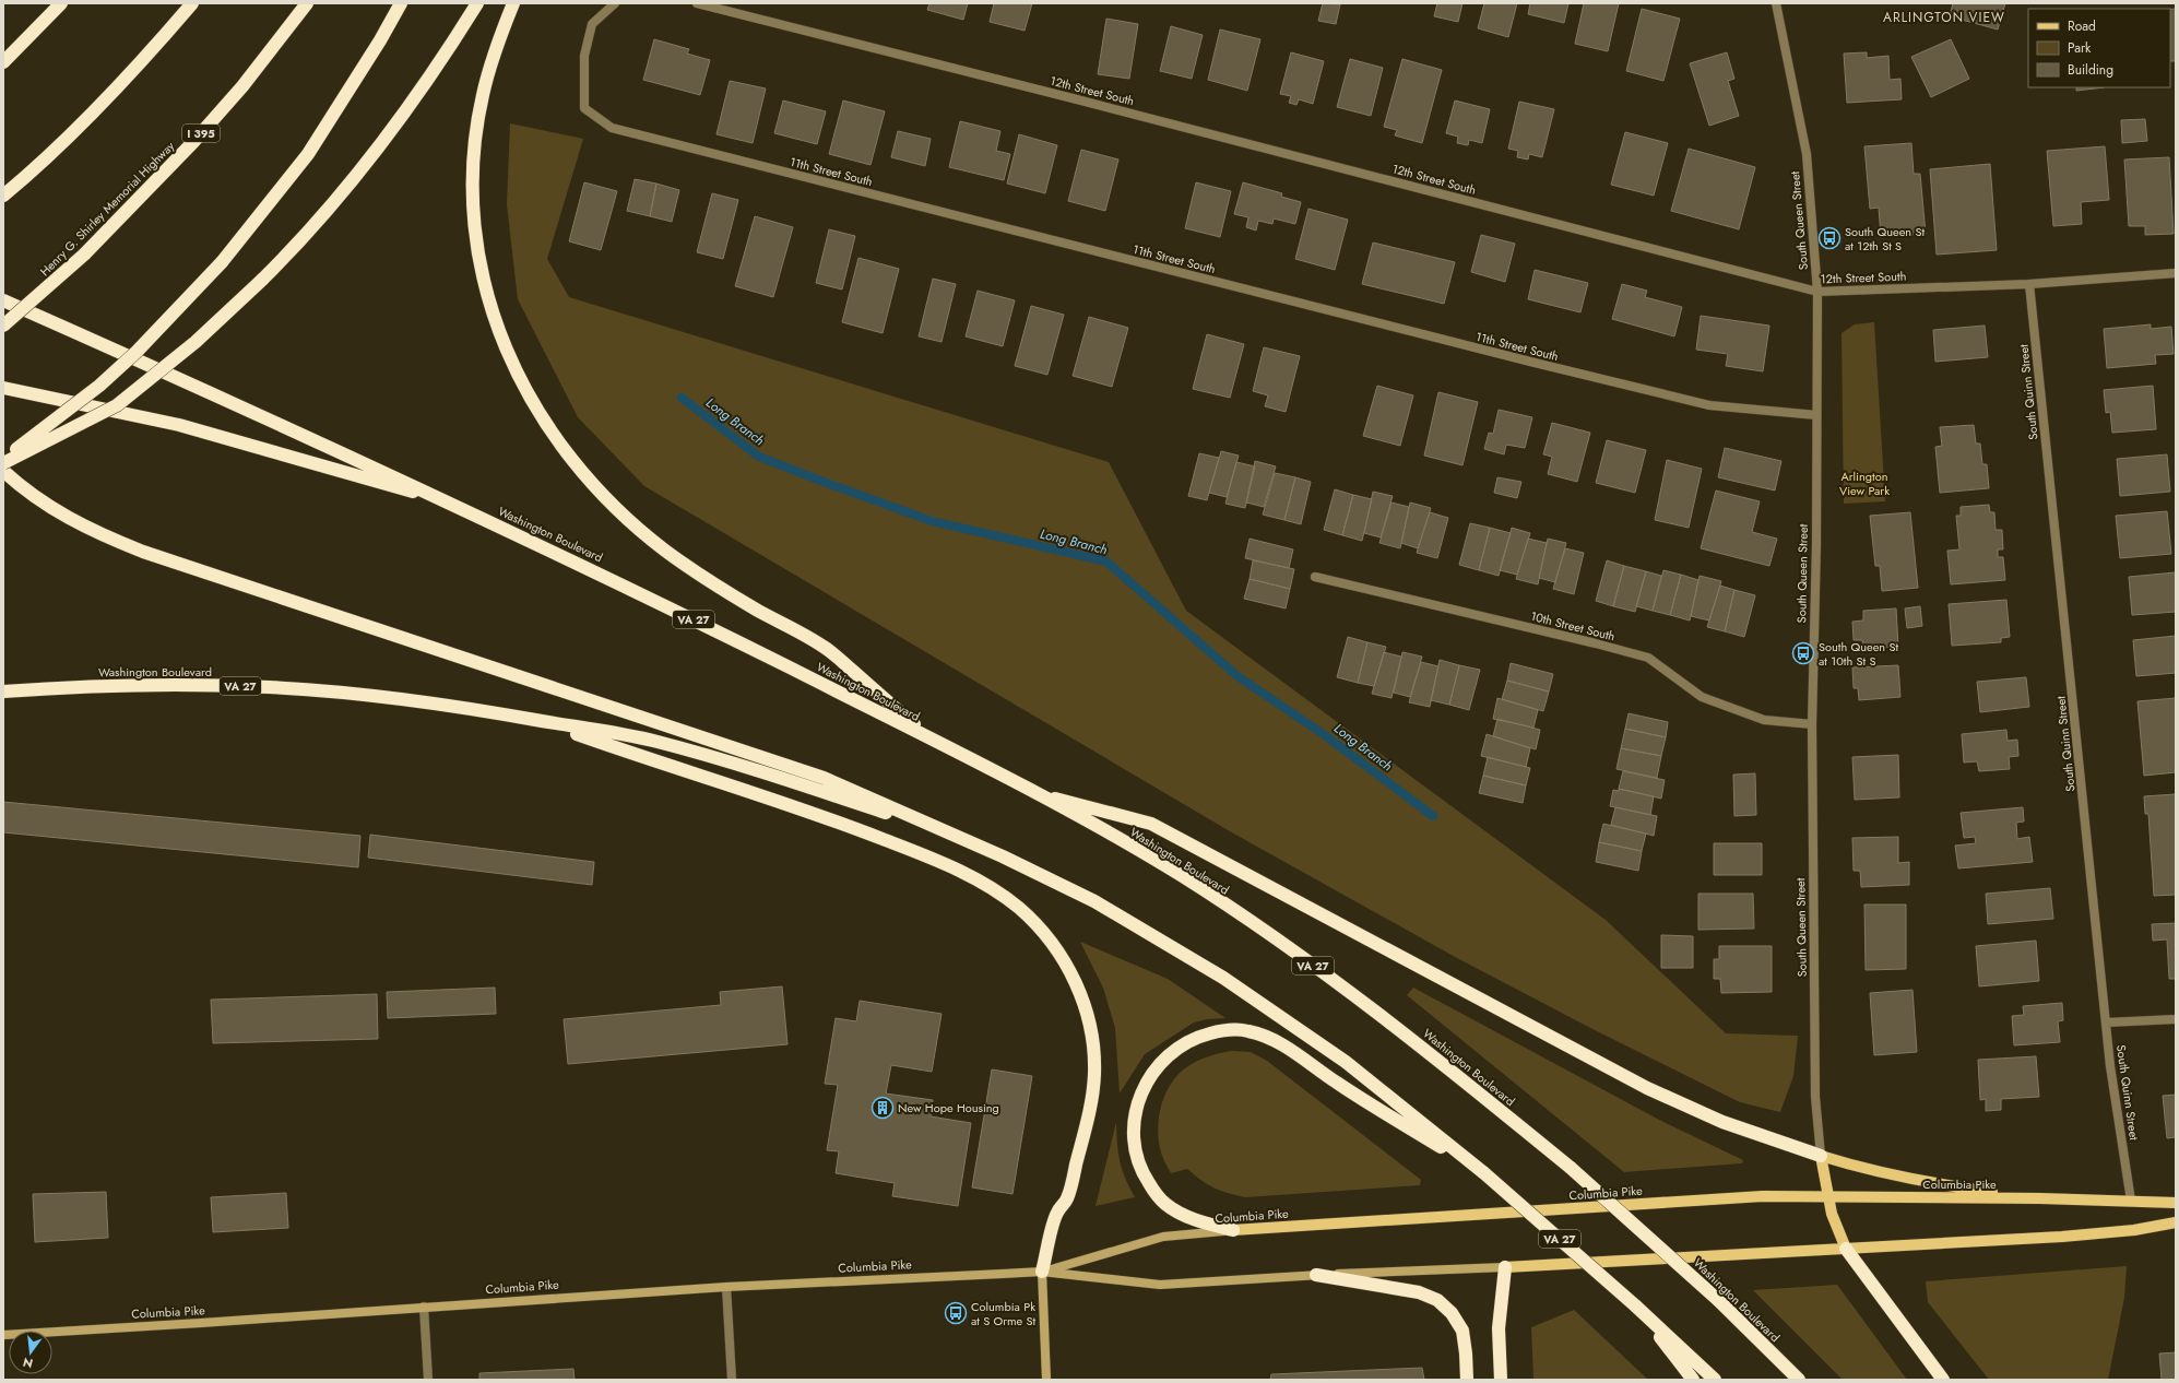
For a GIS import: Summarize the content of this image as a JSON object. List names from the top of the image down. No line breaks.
{"streets":{"highway":["I 395","Henry G. Shirley Memorial Highway","Washington Boulevard","VA 27"],"main road":["South Queen Street","Columbia Pike"],"street":["12th Street South","11th Street South","South Quinn Street","10th Street South"]},"crossings":[["12th Street South","South Queen Street"],["12th Street South","South Quinn Street"],["11th Street South","South Queen Street"],["South Queen Street","10th Street South"],["South Queen Street","Columbia Pike"],["South Quinn Street","Columbia Pike"],["Washington Boulevard","VA 27"]],"districts":["ARLINGTON VIEW"],"water":["Long Branch"],"parks":["Arlington View Park"],"places":{"bus stop":["South Queen St at 12th St S","South Queen St at 10th St S","Columbia Pk at S Orme St"],"building":["New Hope Housing"]},"legend":["Road","Park","Building"],"north":"bottom"}
